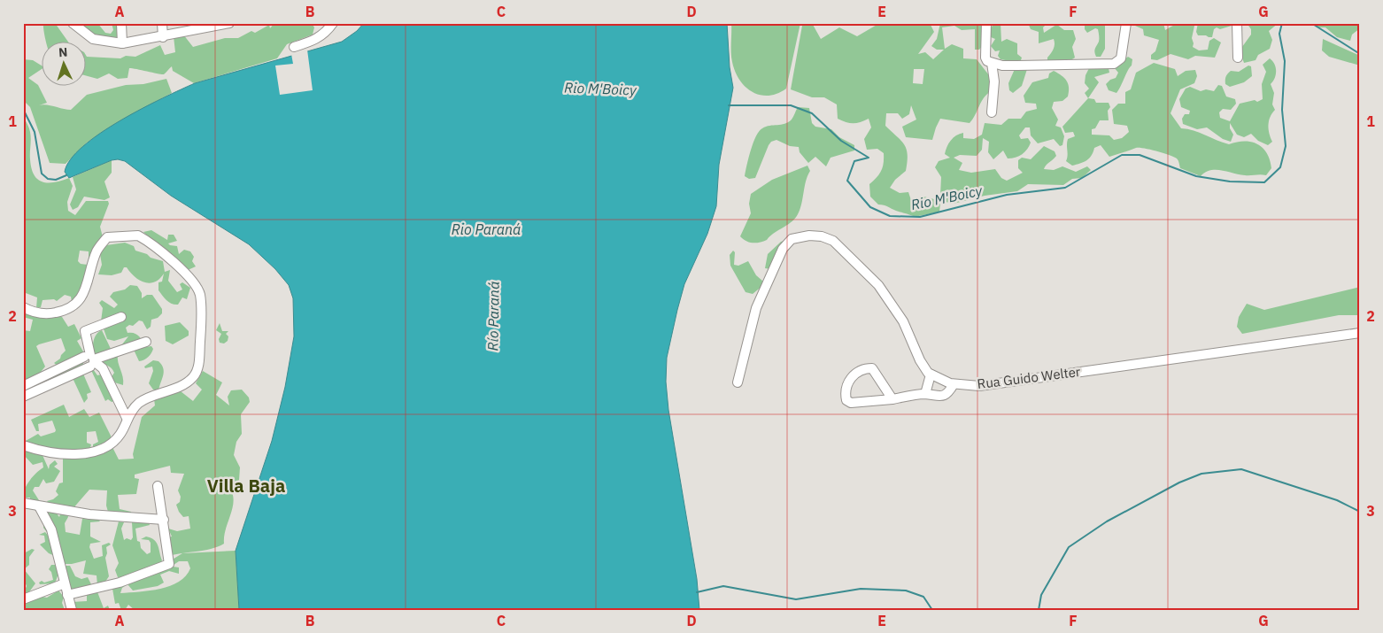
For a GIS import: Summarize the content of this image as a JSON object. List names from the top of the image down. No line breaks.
{"streets":{"street":["Rua Guido Welter"]},"districts":["Villa Baja"],"water":["Rio M'Boicy","Rio Paraná","Río Paraná"],"north":"top","grid":{"columns":["A","B","C","D","E","F","G"],"rows":["1","2","3"]}}
